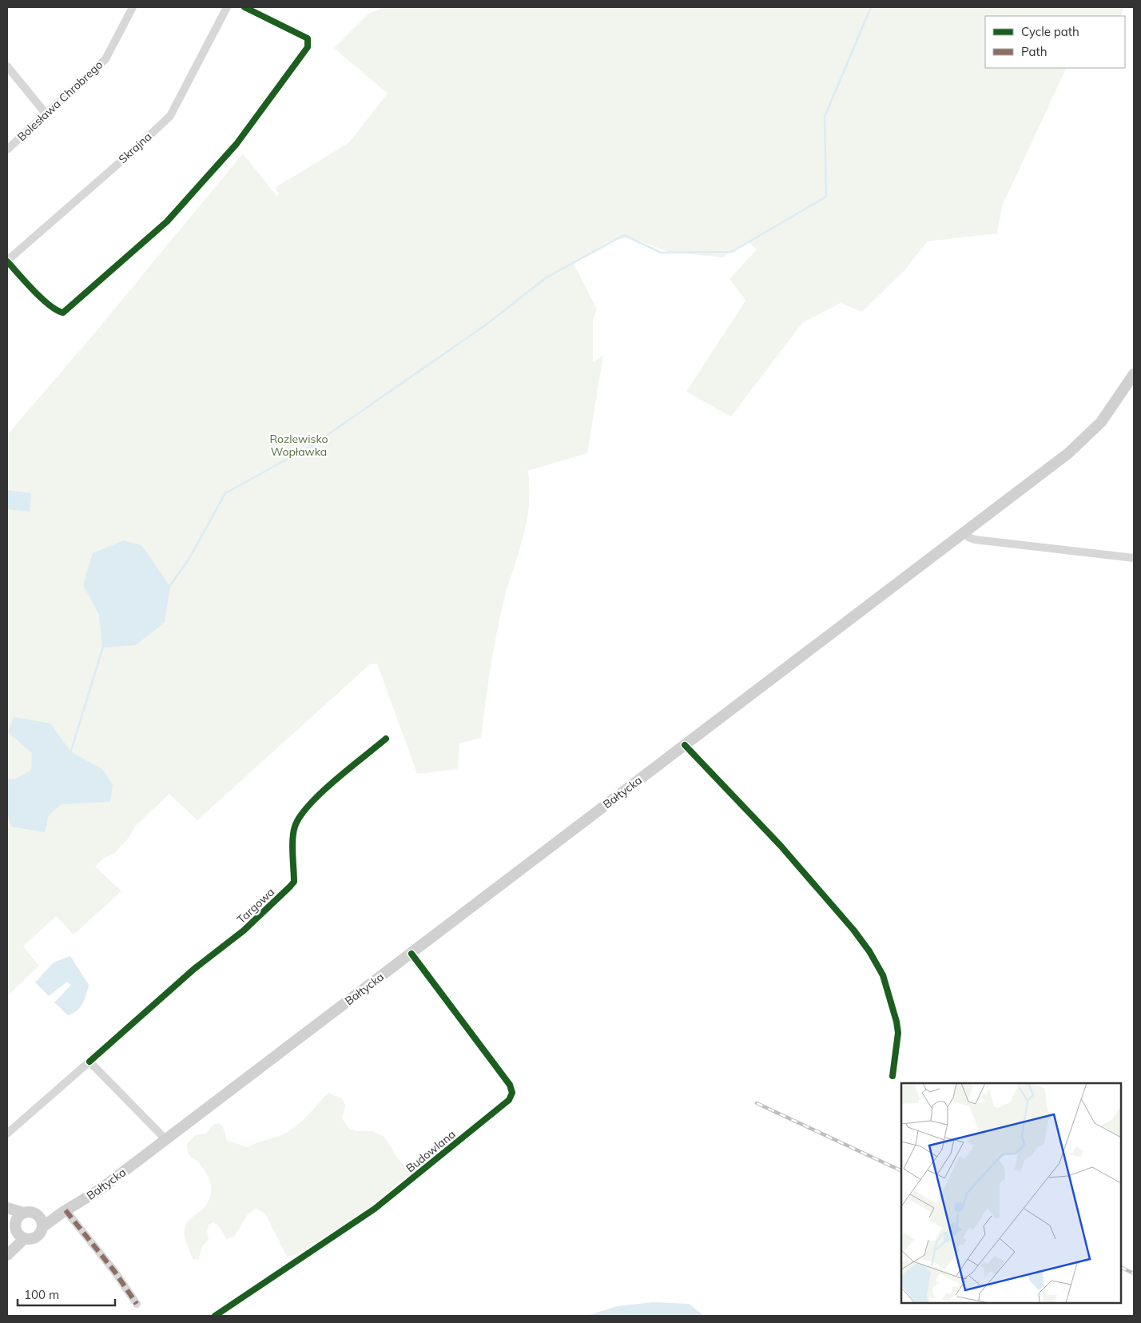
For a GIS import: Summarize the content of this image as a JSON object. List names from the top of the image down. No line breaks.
{"streets":{"main road":["Bałtycka"],"street":["Bolesława Chrobrego","Skrajna","Targowa","Budowlana"]},"crossings":[["Bałtycka","Budowlana"]],"parks":["Rozlewisko Wopławka"],"legend":["Cycle path","Path"],"scale_bar":"100 m"}
